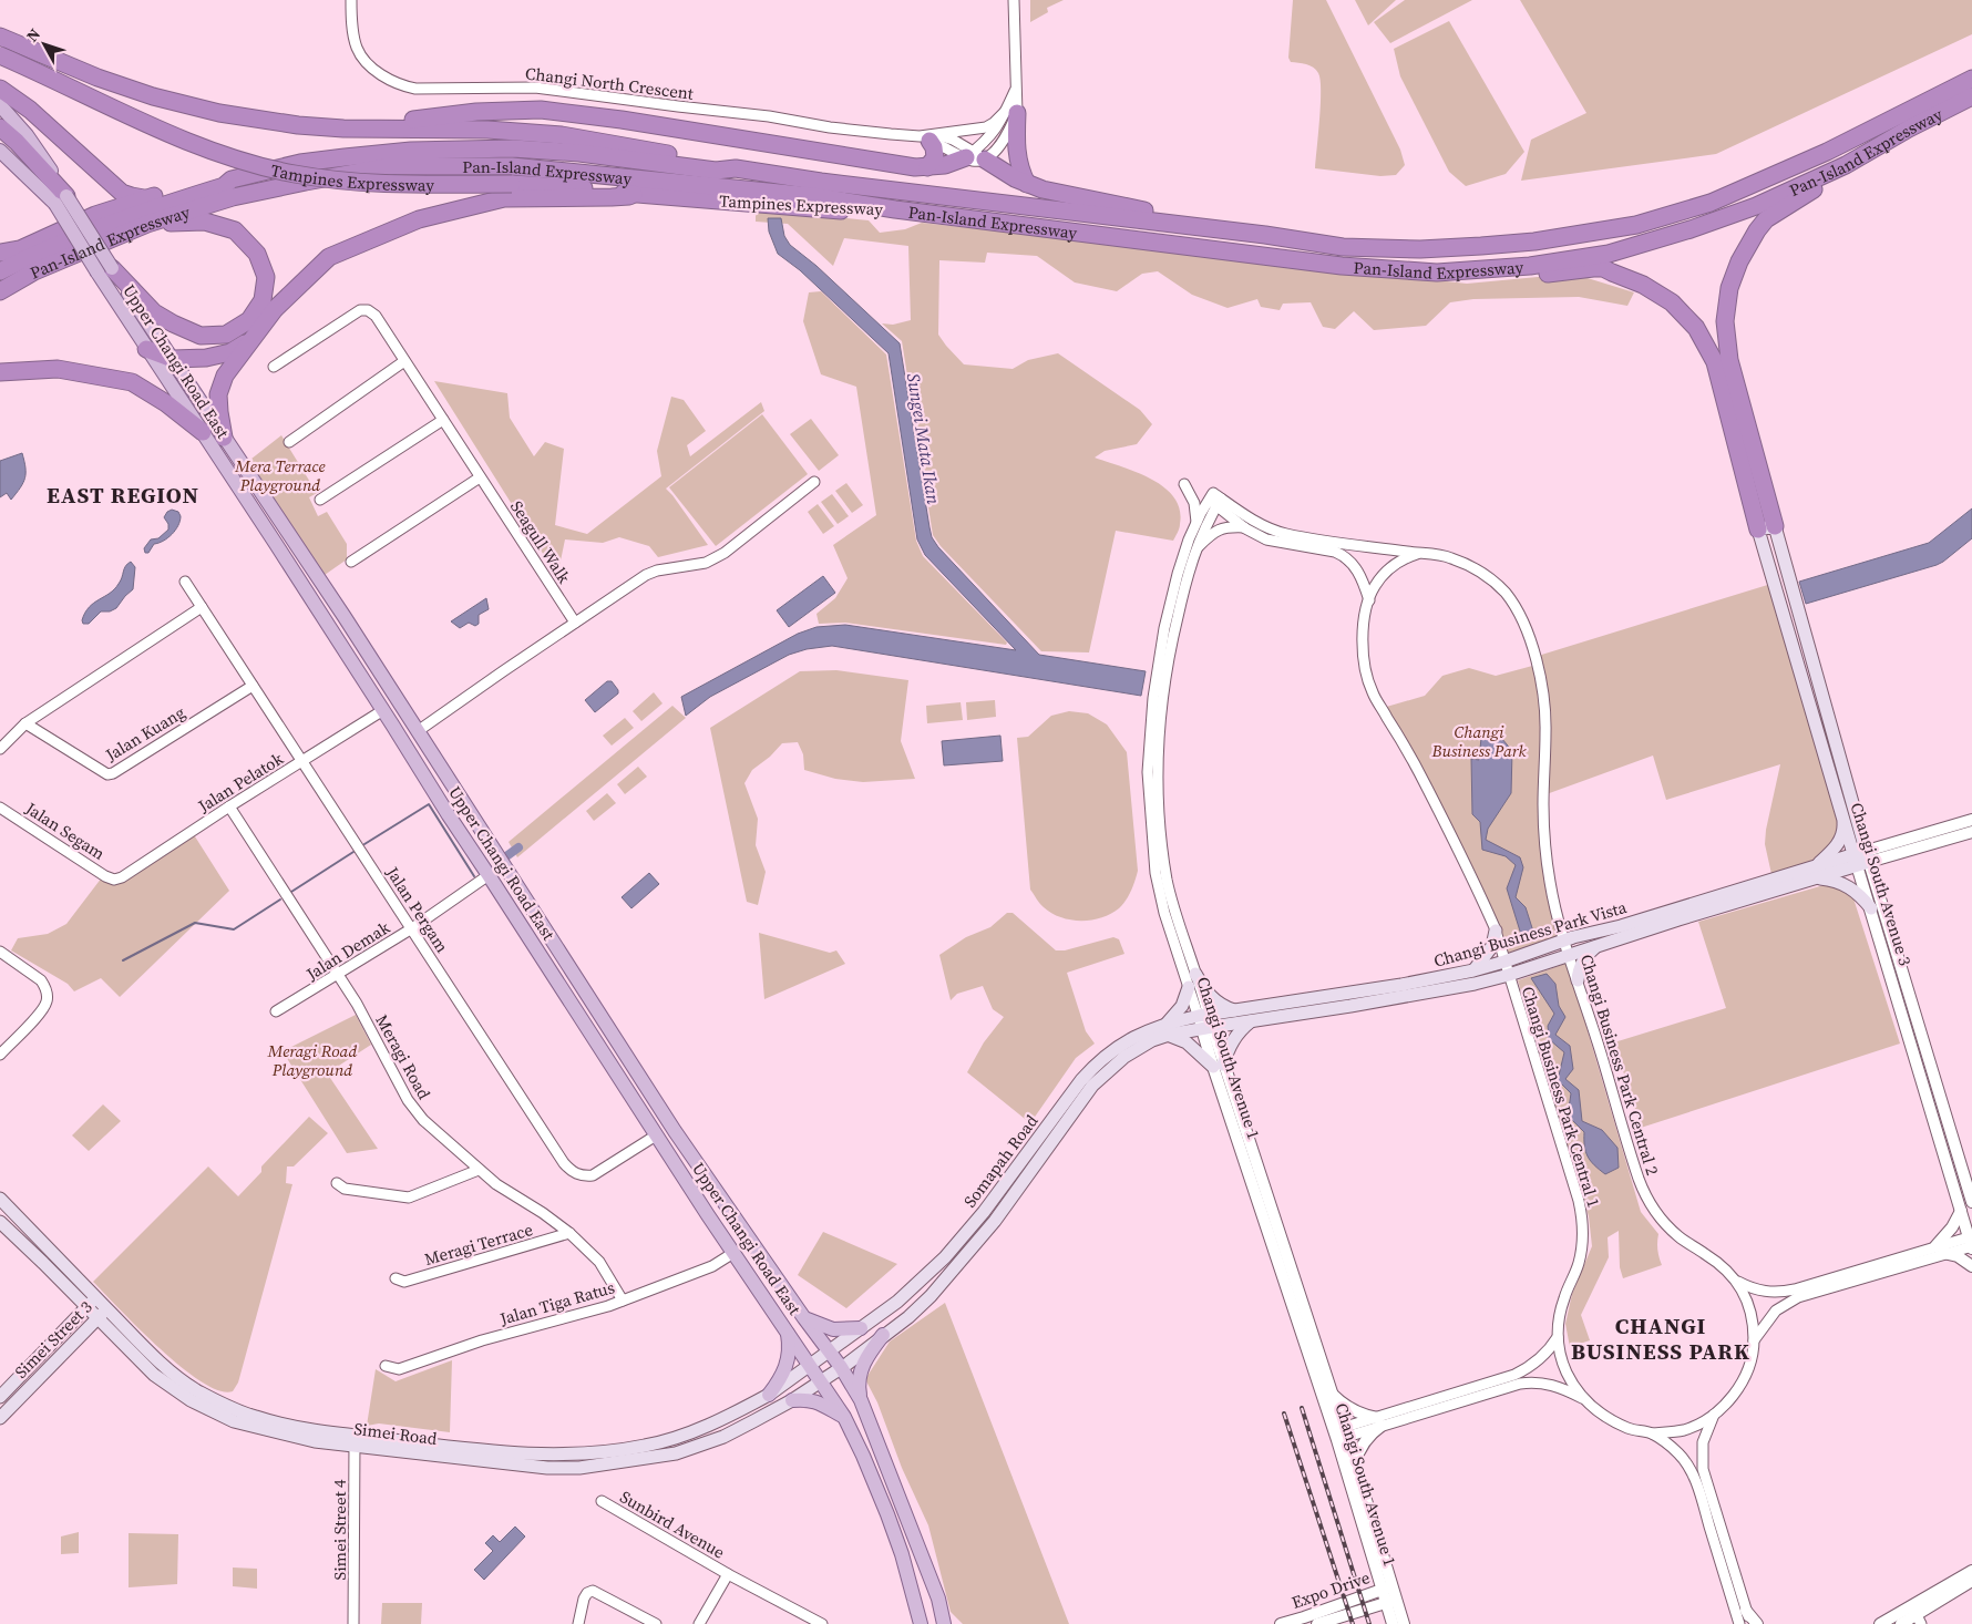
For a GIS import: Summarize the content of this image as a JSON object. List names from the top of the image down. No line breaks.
{"streets":{"highway":["Pan-Island Expressway","Tampines Expressway"],"main road":["Upper Changi Road East","Changi South Avenue 3","Changi Business Park Vista","Somapah Road","Simei Street 3","Simei Road"],"street":["Changi North Crescent","Seagull Walk","Jalan Kuang","Jalan Pelatok","Jalan Segam","Jalan Pergam","Jalan Demak","Meragi Road","Changi South Avenue 1","Changi Business Park Central 2","Changi Business Park Central 1","Meragi Terrace","Jalan Tiga Ratus","Sunbird Avenue","Simei Street 4","Expo Drive"]},"crossings":[["Pan-Island Expressway","Tampines Expressway"],["Upper Changi Road East","Jalan Pelatok"],["Upper Changi Road East","Jalan Pergam"],["Upper Changi Road East","Jalan Demak"],["Upper Changi Road East","Somapah Road"],["Upper Changi Road East","Jalan Tiga Ratus"],["Upper Changi Road East","Simei Road"],["Jalan Kuang","Jalan Pergam"],["Jalan Pelatok","Jalan Segam"],["Jalan Pelatok","Jalan Pergam"],["Jalan Pelatok","Meragi Road"],["Changi South Avenue 3","Changi Business Park Vista"],["Jalan Pergam","Jalan Demak"],["Changi Business Park Vista","Changi South Avenue 1"],["Changi Business Park Vista","Changi Business Park Central 2"],["Changi Business Park Vista","Changi Business Park Central 1"],["Changi Business Park Vista","Somapah Road"],["Jalan Demak","Meragi Road"],["Meragi Road","Meragi Terrace"],["Meragi Road","Jalan Tiga Ratus"],["Changi South Avenue 1","Changi Business Park Central 2"],["Changi South Avenue 1","Somapah Road"],["Changi South Avenue 1","Expo Drive"],["Changi Business Park Central 2","Changi Business Park Central 1"],["Somapah Road","Simei Road"],["Simei Street 3","Simei Road"],["Simei Road","Simei Street 4"]],"districts":["EAST REGION","CHANGI BUSINESS PARK"],"water":["Sungei Mata Ikan"],"parks":["Mera Terrace Playground","Changi Business Park","Meragi Road Playground"],"north":"top left"}
